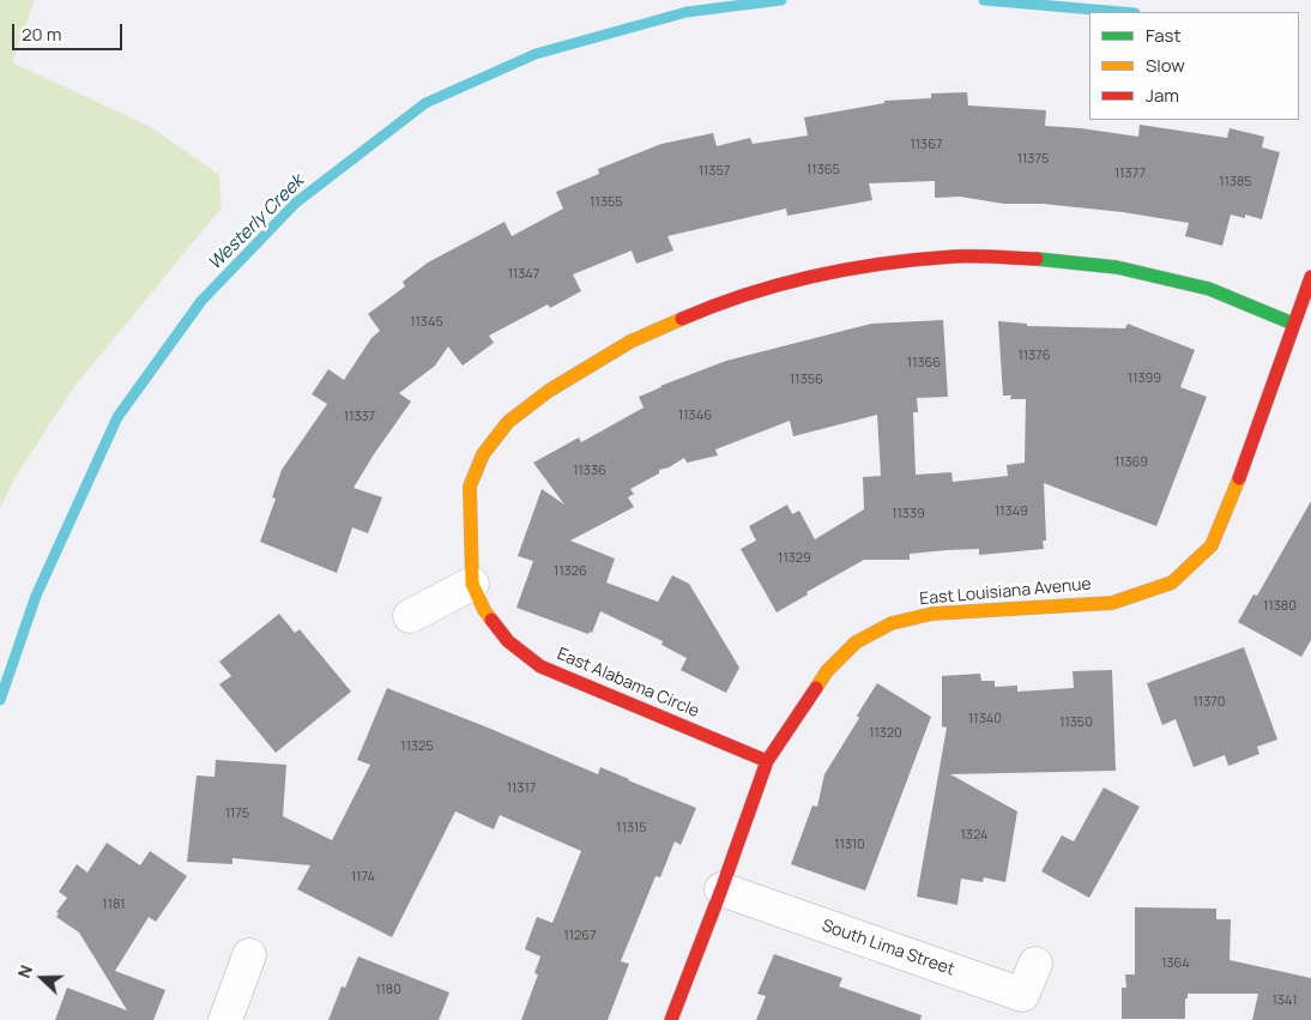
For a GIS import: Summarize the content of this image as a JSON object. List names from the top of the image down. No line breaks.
{"streets":{"street":["East Louisiana Avenue","East Alabama Circle","South Lima Street"]},"crossings":[["East Louisiana Avenue","East Alabama Circle"],["East Louisiana Avenue","South Lima Street"]],"water":["Westerly Creek"],"house_numbers":["11367","11375","11365","11357","11377","11385","11355","11347","11345","11376","11366","11399","11356","11346","11337","11369","11336","11349","11339","11329","11326","11380","11370","11340","11350","11320","11325","11317","1175","11315","1324","11310","1174","1181","11267","1364","1180","1341"],"legend":["Fast","Slow","Jam"],"scale_bar":"20 m","north":"left"}
